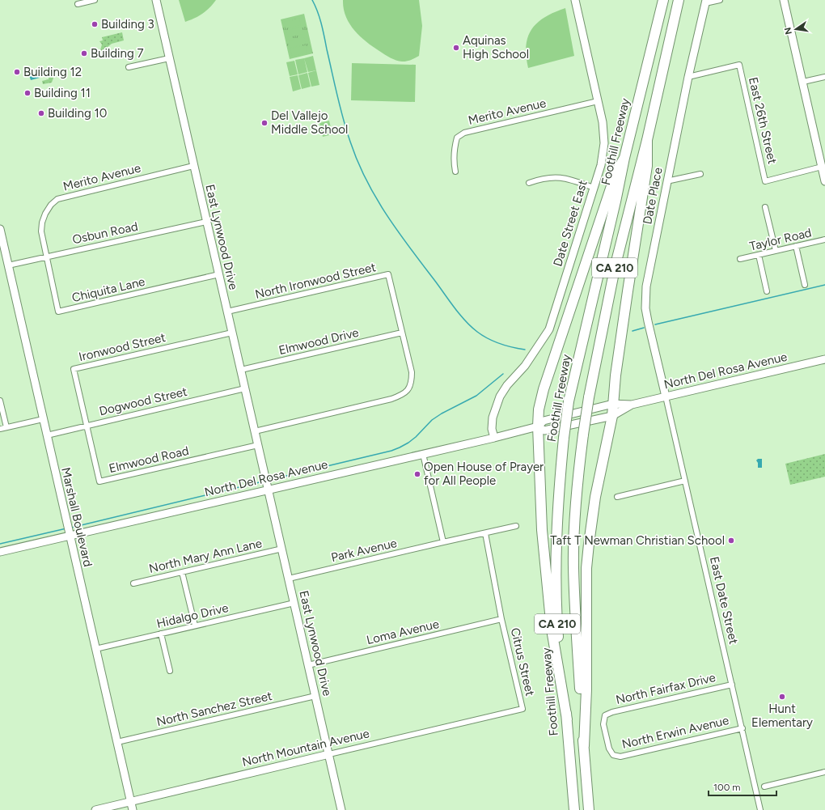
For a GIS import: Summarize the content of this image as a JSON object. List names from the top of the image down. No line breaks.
{"streets":{"highway":["Foothill Freeway","CA 210"],"street":["Merito Avenue","East 26th Street","Date Place","Date Street East","Osbun Road","East Lynwood Drive","Taylor Road","North Ironwood Street","Chiquita Lane","Elmwood Drive","Ironwood Street","North Del Rosa Avenue","Dogwood Street","Elmwood Road","Marshall Boulevard","Park Avenue","North Mary Ann Lane","East Date Street","Hidalgo Drive","Loma Avenue","Citrus Street","North Fairfax Drive","North Sanchez Street","North Erwin Avenue","North Mountain Avenue"]},"crossings":[["Merito Avenue","Date Street East"],["Merito Avenue","Osbun Road"],["Merito Avenue","East Lynwood Drive"],["Merito Avenue","Chiquita Lane"],["East 26th Street","Date Place"],["Date Place","North Del Rosa Avenue"],["Date Place","East Date Street"],["Date Street East","North Del Rosa Avenue"],["Osbun Road","East Lynwood Drive"],["Osbun Road","Chiquita Lane"],["Osbun Road","Marshall Boulevard"],["East Lynwood Drive","North Ironwood Street"],["East Lynwood Drive","Chiquita Lane"],["East Lynwood Drive","Elmwood Drive"],["East Lynwood Drive","Ironwood Street"],["East Lynwood Drive","North Del Rosa Avenue"],["East Lynwood Drive","Dogwood Street"],["East Lynwood Drive","Elmwood Road"],["East Lynwood Drive","Park Avenue"],["East Lynwood Drive","North Mary Ann Lane"],["East Lynwood Drive","Hidalgo Drive"],["East Lynwood Drive","Loma Avenue"],["East Lynwood Drive","North Sanchez Street"],["East Lynwood Drive","North Mountain Avenue"],["North Ironwood Street","Elmwood Drive"],["Ironwood Street","Dogwood Street"],["Ironwood Street","Elmwood Road"],["North Del Rosa Avenue","Marshall Boulevard"],["North Del Rosa Avenue","East Date Street"],["Dogwood Street","Elmwood Road"],["Dogwood Street","Marshall Boulevard"],["Marshall Boulevard","Hidalgo Drive"],["Marshall Boulevard","North Sanchez Street"],["Marshall Boulevard","North Mountain Avenue"],["Park Avenue","Citrus Street"],["East Date Street","North Fairfax Drive"],["East Date Street","North Erwin Avenue"],["Loma Avenue","Citrus Street"],["Citrus Street","North Mountain Avenue"],["North Fairfax Drive","North Erwin Avenue"]],"places":["Building 3","Aquinas High School","Building 7","Building 12","Building 11","Building 10","Del Vallejo Middle School","Open House of Prayer for All People","Taft T Newman Christian School","Hunt Elementary"],"scale_bar":"100 m","north":"left"}
